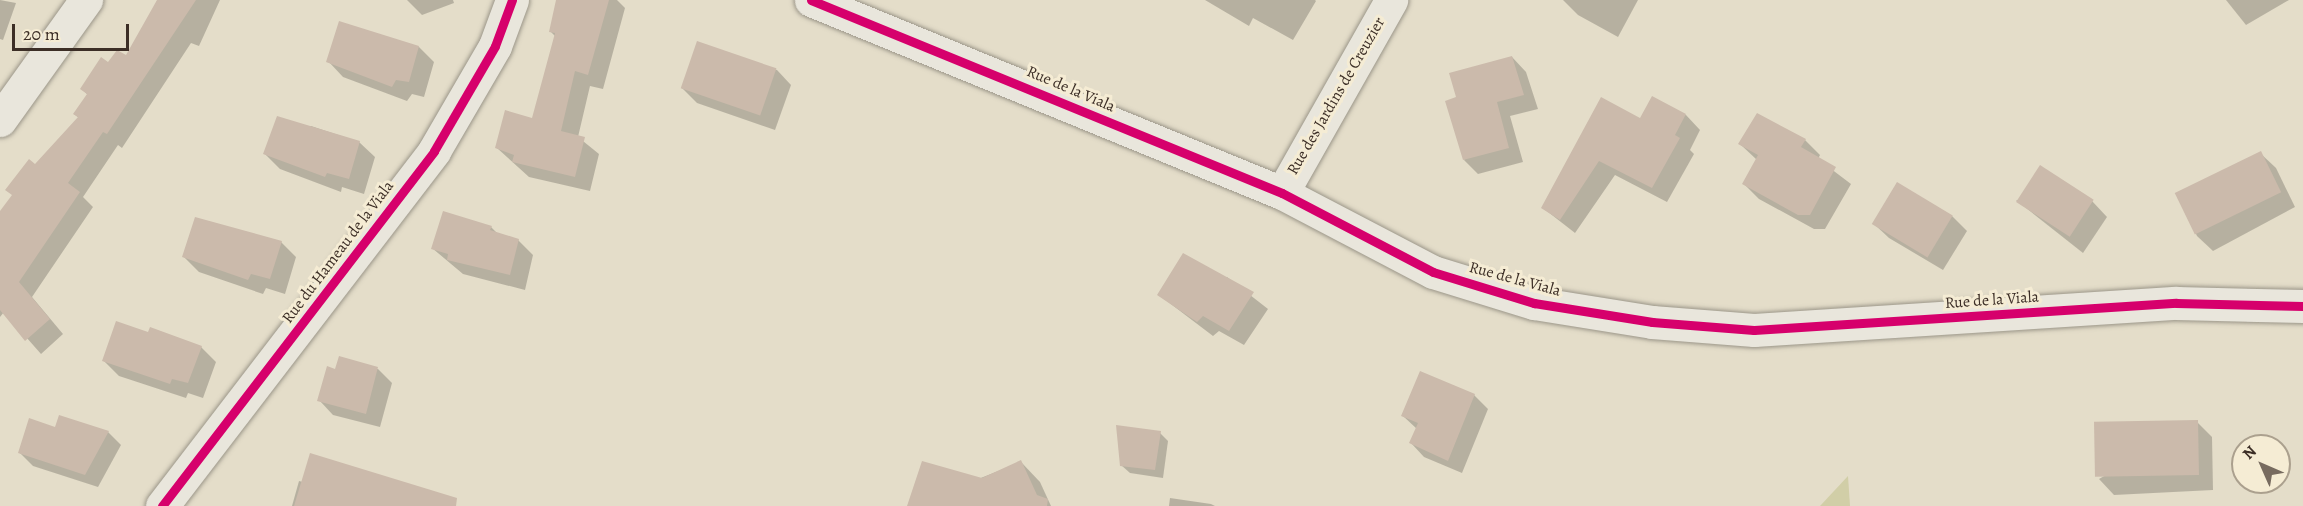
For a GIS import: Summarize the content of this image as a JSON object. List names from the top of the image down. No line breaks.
{"streets":{"street":["Rue de la Viala","Rue des Jardins de Creuzier","Rue du Hameau de la Viala"]},"crossings":[["Rue de la Viala","Rue des Jardins de Creuzier"]],"scale_bar":"20 m","north":"top left"}
